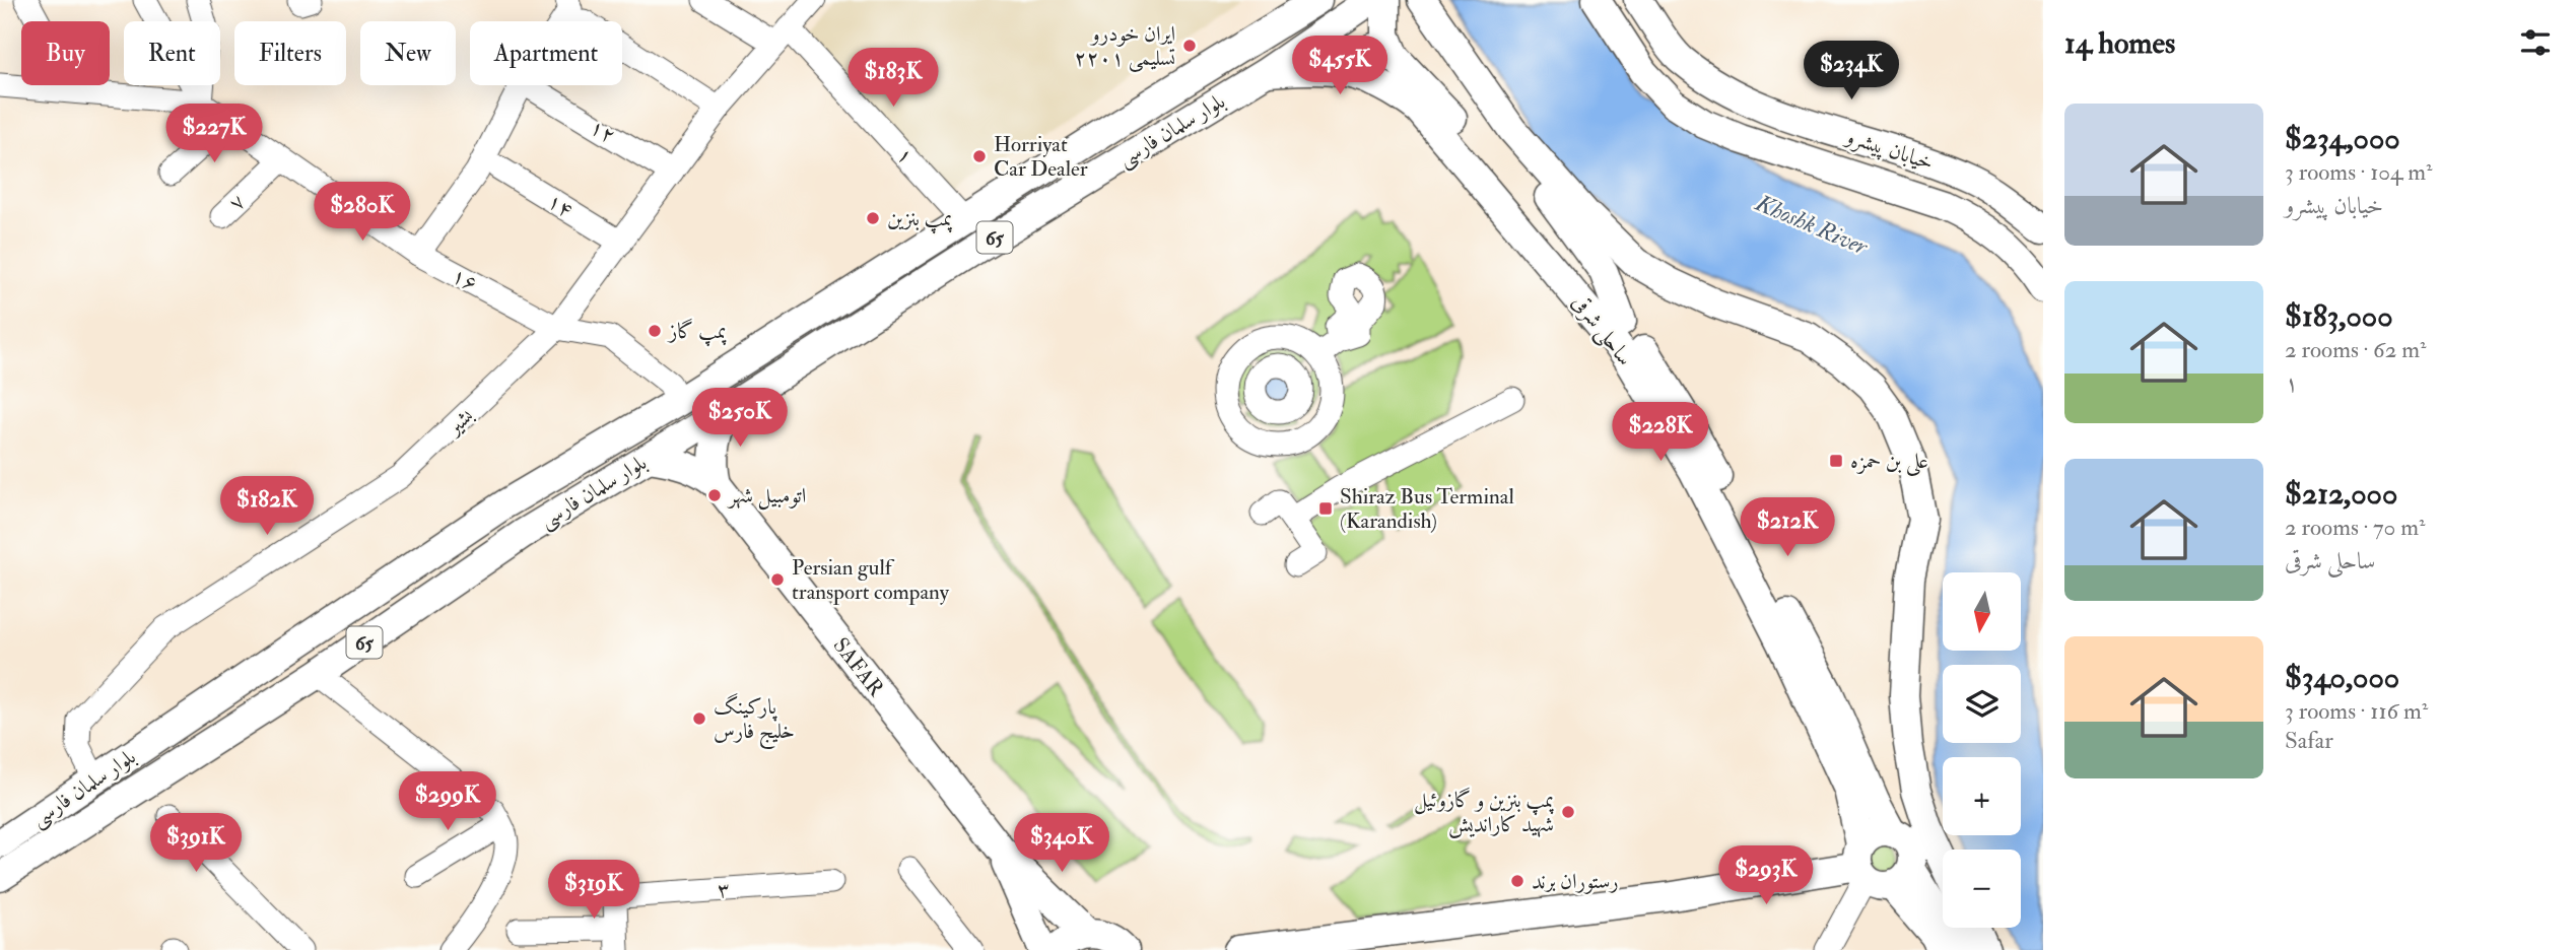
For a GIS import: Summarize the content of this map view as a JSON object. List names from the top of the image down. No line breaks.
{"streets":{"main road":["بلوار سلمان فارسی","خیابان پیشرو","65","ساحلی شرقی","SAFAR"],"street":["۱۲","۱","۷","۱۴","۱۶","بشیر","۳"]},"crossings":[["بلوار سلمان فارسی","۱"],["بلوار سلمان فارسی","۱۶"],["بلوار سلمان فارسی","ساحلی شرقی"],["بلوار سلمان فارسی","بشیر"],["بلوار سلمان فارسی","SAFAR"],["۱۲","بشیر"],["۱","بشیر"],["۷","۱۶"],["۱۴","بشیر"],["۱۶","بشیر"]],"water":["Khoshk River"],"places":{"other":["ایران خودرو تسلیمی ۲۲۰۱","Horriyat Car Dealer","پمپ بنزین","پمپ گاز","اتومبیل شهر","Persian gulf transport company","پارکینگ خلیج فارس","پمپ بنزین و گازوئیل شهید کاراندیش","رستوران برند"],"transit":["علی بن حمزه","Shiraz Bus Terminal (Karandish)"]},"north":"bottom","page":{"heading":"14 homes","chip":["Buy","Rent","Filters","New","Apartment"],"price":["$455K","$234K","$183K","$227K","$280K","$250K","$228K","$182K","$212K","$299K","$391K","$340K","$293K","$319K"],"list":[{"name":"$234,000","note":"3 rooms · 104 m² · خیابان پیشرو"},{"name":"$183,000","note":"2 rooms · 62 m² · ۱"},{"name":"$212,000","note":"2 rooms · 70 m² · ساحلی شرقی"},{"name":"$340,000","note":"3 rooms · 116 m² · Safar"}],"map_buttons":["+","−"]}}
